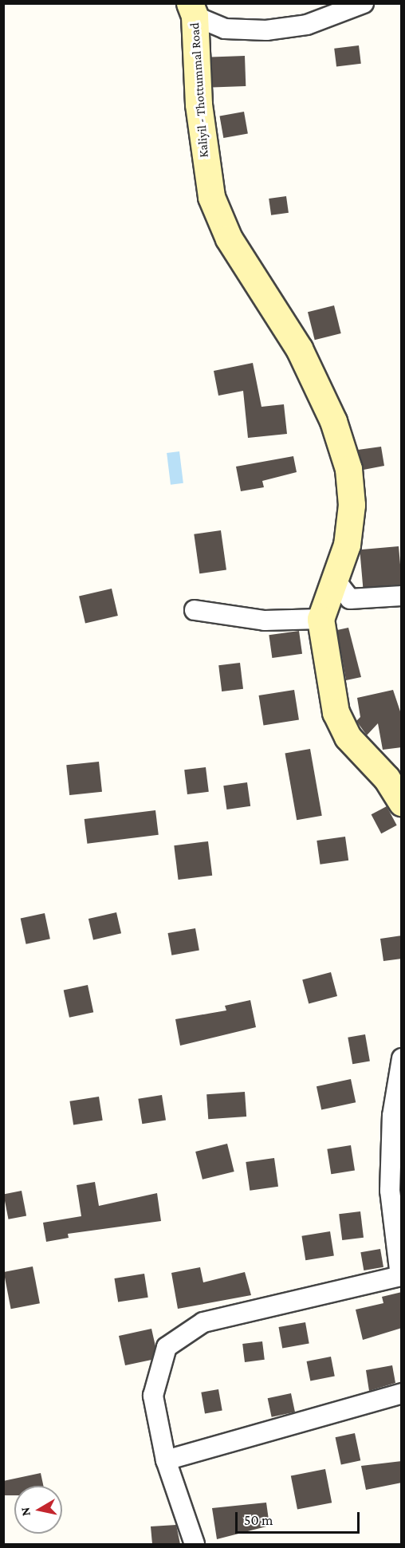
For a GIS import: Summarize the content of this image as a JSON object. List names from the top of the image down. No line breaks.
{"streets":{"main road":["Kaliyil - Thottummal Road"]},"scale_bar":"50 m","north":"left"}
